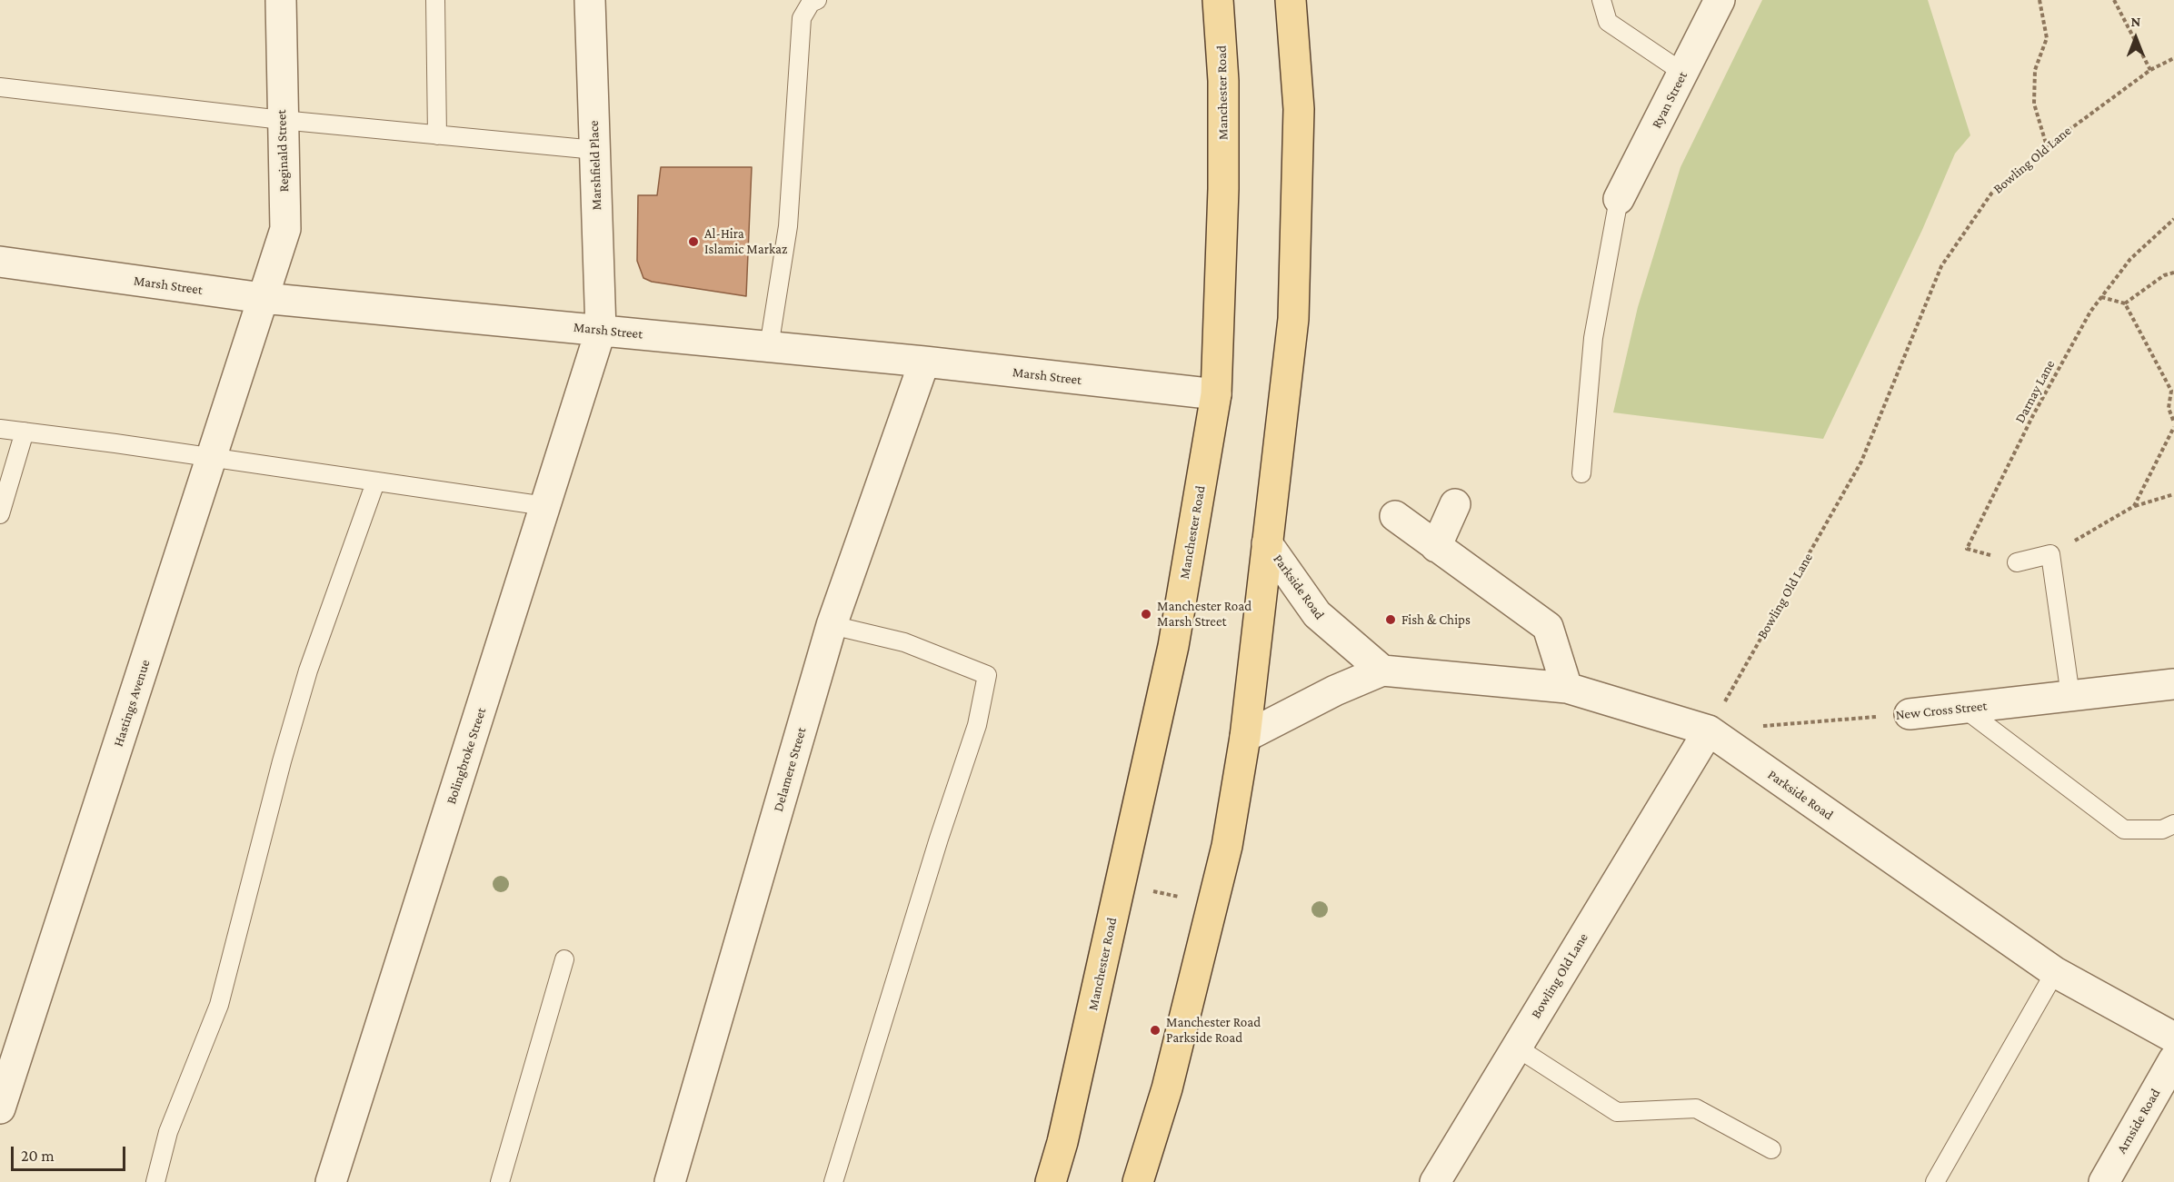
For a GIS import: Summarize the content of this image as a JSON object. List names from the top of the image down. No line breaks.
{"streets":{"main road":["Manchester Road"],"street":["Ryan Street","Reginald Street","Bowling Old Lane","Marshfield Place","Marsh Street","Parkside Road","Hastings Avenue","New Cross Street","Bolingbroke Street","Delamere Street","Arnside Road"],"path":["Darnay Lane"]},"crossings":[["Manchester Road","Marsh Street"],["Reginald Street","Marsh Street"],["Reginald Street","Hastings Avenue"],["Bowling Old Lane","Parkside Road"],["Marshfield Place","Marsh Street"],["Marshfield Place","Bolingbroke Street"],["Marsh Street","Hastings Avenue"],["Marsh Street","Bolingbroke Street"],["Marsh Street","Delamere Street"]],"places":["Al-Hira Islamic Markaz","Manchester Road Marsh Street","Fish & Chips","Manchester Road Parkside Road"],"scale_bar":"20 m","north":"top"}
